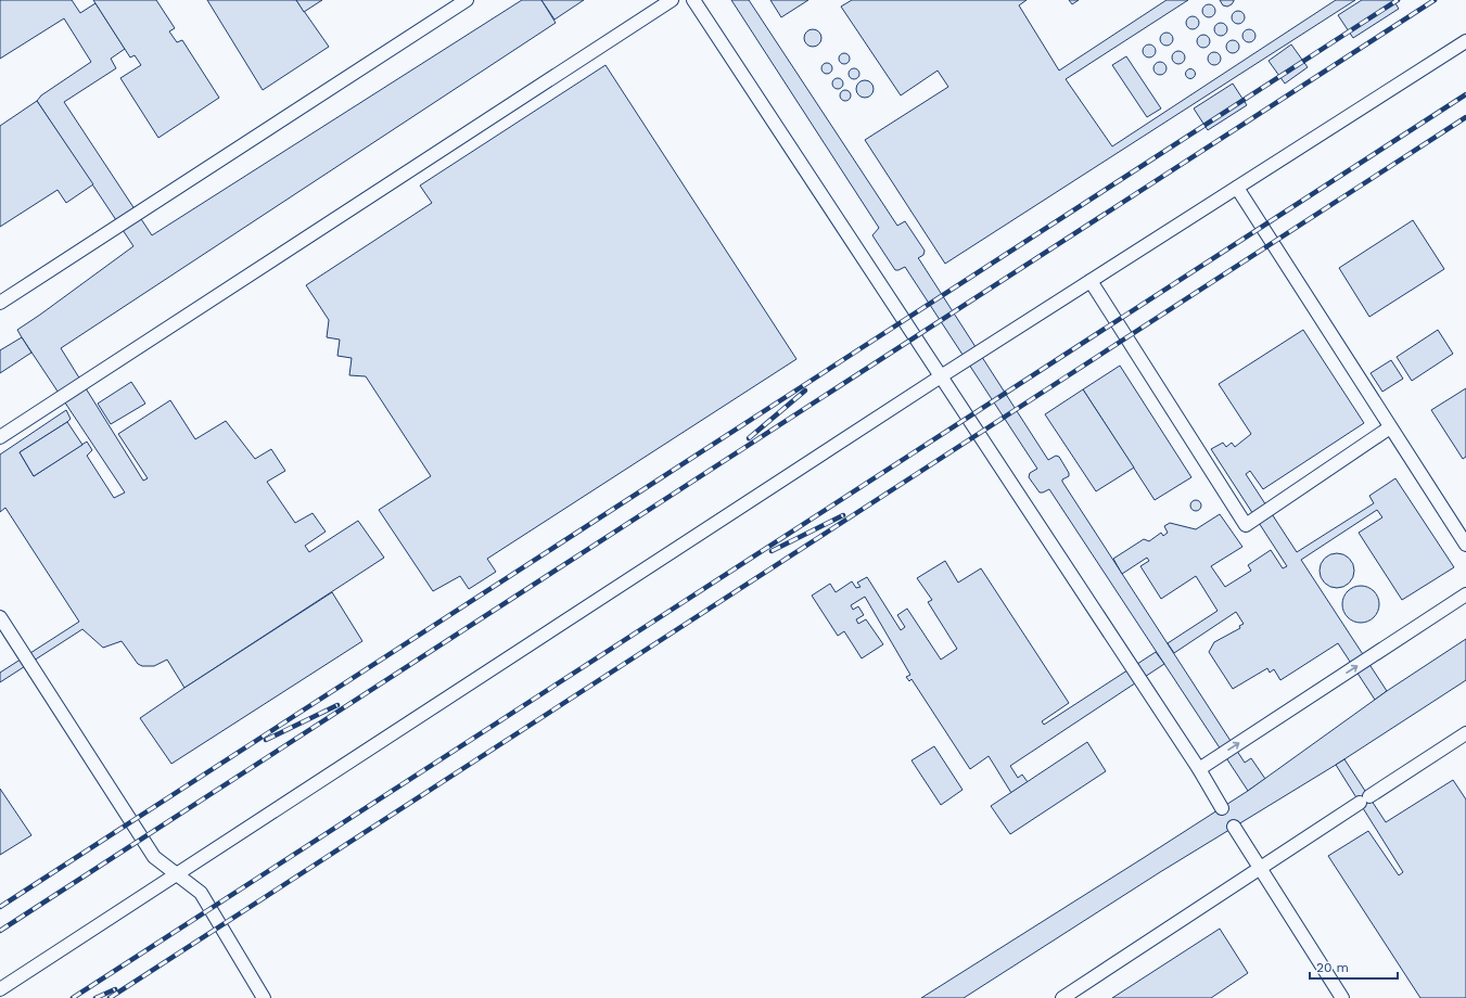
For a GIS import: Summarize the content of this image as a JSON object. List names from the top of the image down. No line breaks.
{"scale_bar":"20 m"}
